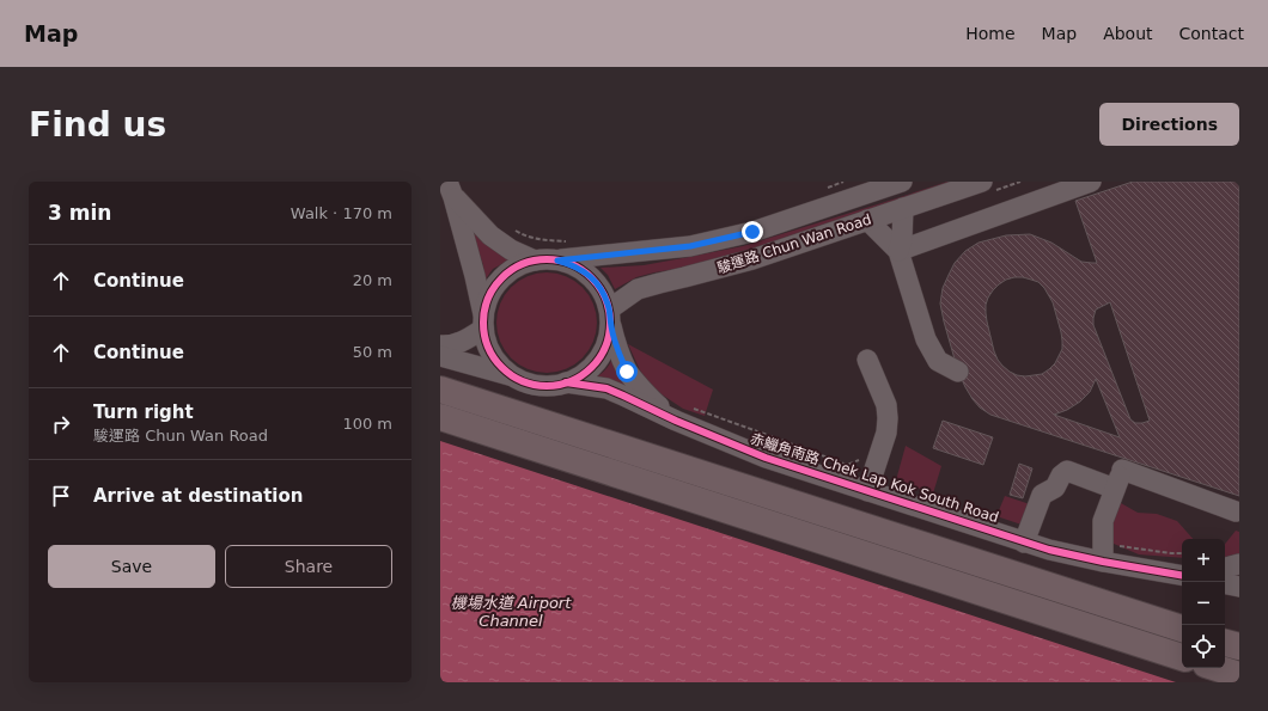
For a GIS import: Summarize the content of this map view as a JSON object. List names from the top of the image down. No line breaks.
{"streets":{"street":["駿運路 Chun Wan Road","赤鱲角南路 Chek Lap Kok South Road"]},"crossings":[["駿運路 Chun Wan Road","赤鱲角南路 Chek Lap Kok South Road"]],"water":["機場水道 Airport Channel"],"page":{"header":"Map","nav":["Home","Map","About","Contact"],"buttons":["Directions",["Save","Share"]],"title":"Find us","heading":["3 min","Walk · 170 m"],"list":[["Continue","20 m"],["Continue","50 m"],["Turn right","駿運路 Chun Wan Road","100 m"],"Arrive at destination"],"map_buttons":["+","−"]}}
